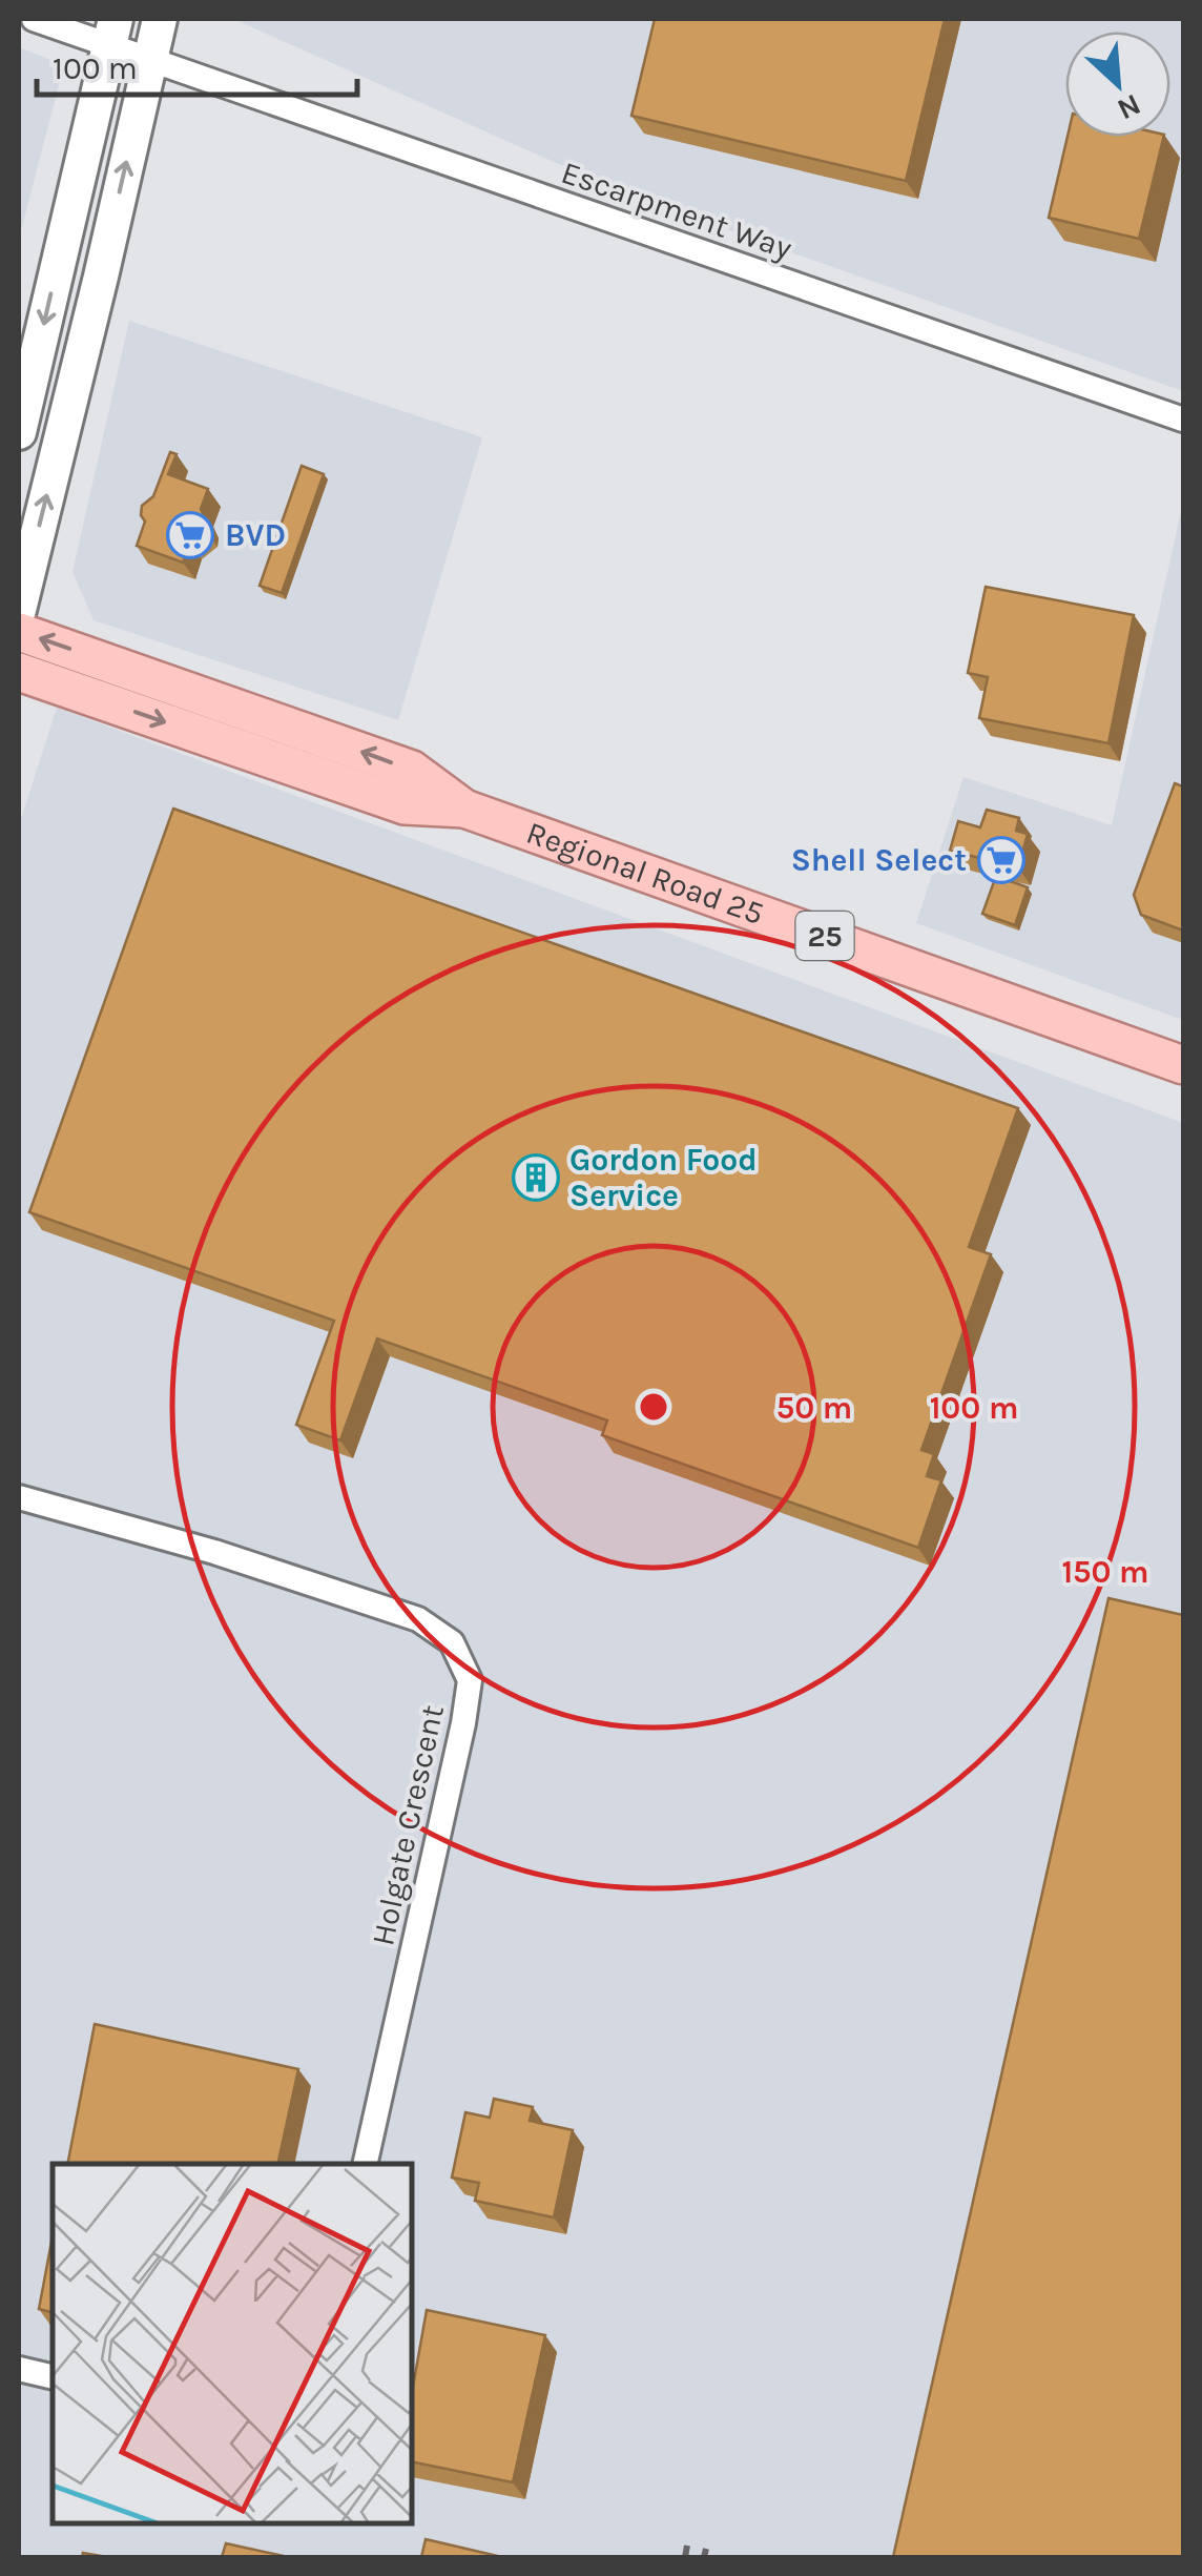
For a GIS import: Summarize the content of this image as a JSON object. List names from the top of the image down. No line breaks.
{"streets":{"main road":["Regional Road 25","25"],"street":["Escarpment Way","Holgate Crescent"]},"places":{"supermarket":["BVD","Shell Select"],"building":["Gordon Food Service"]},"scale_bar":"100 m","north":"bottom right","rings":["50 m","100 m","150 m"]}
